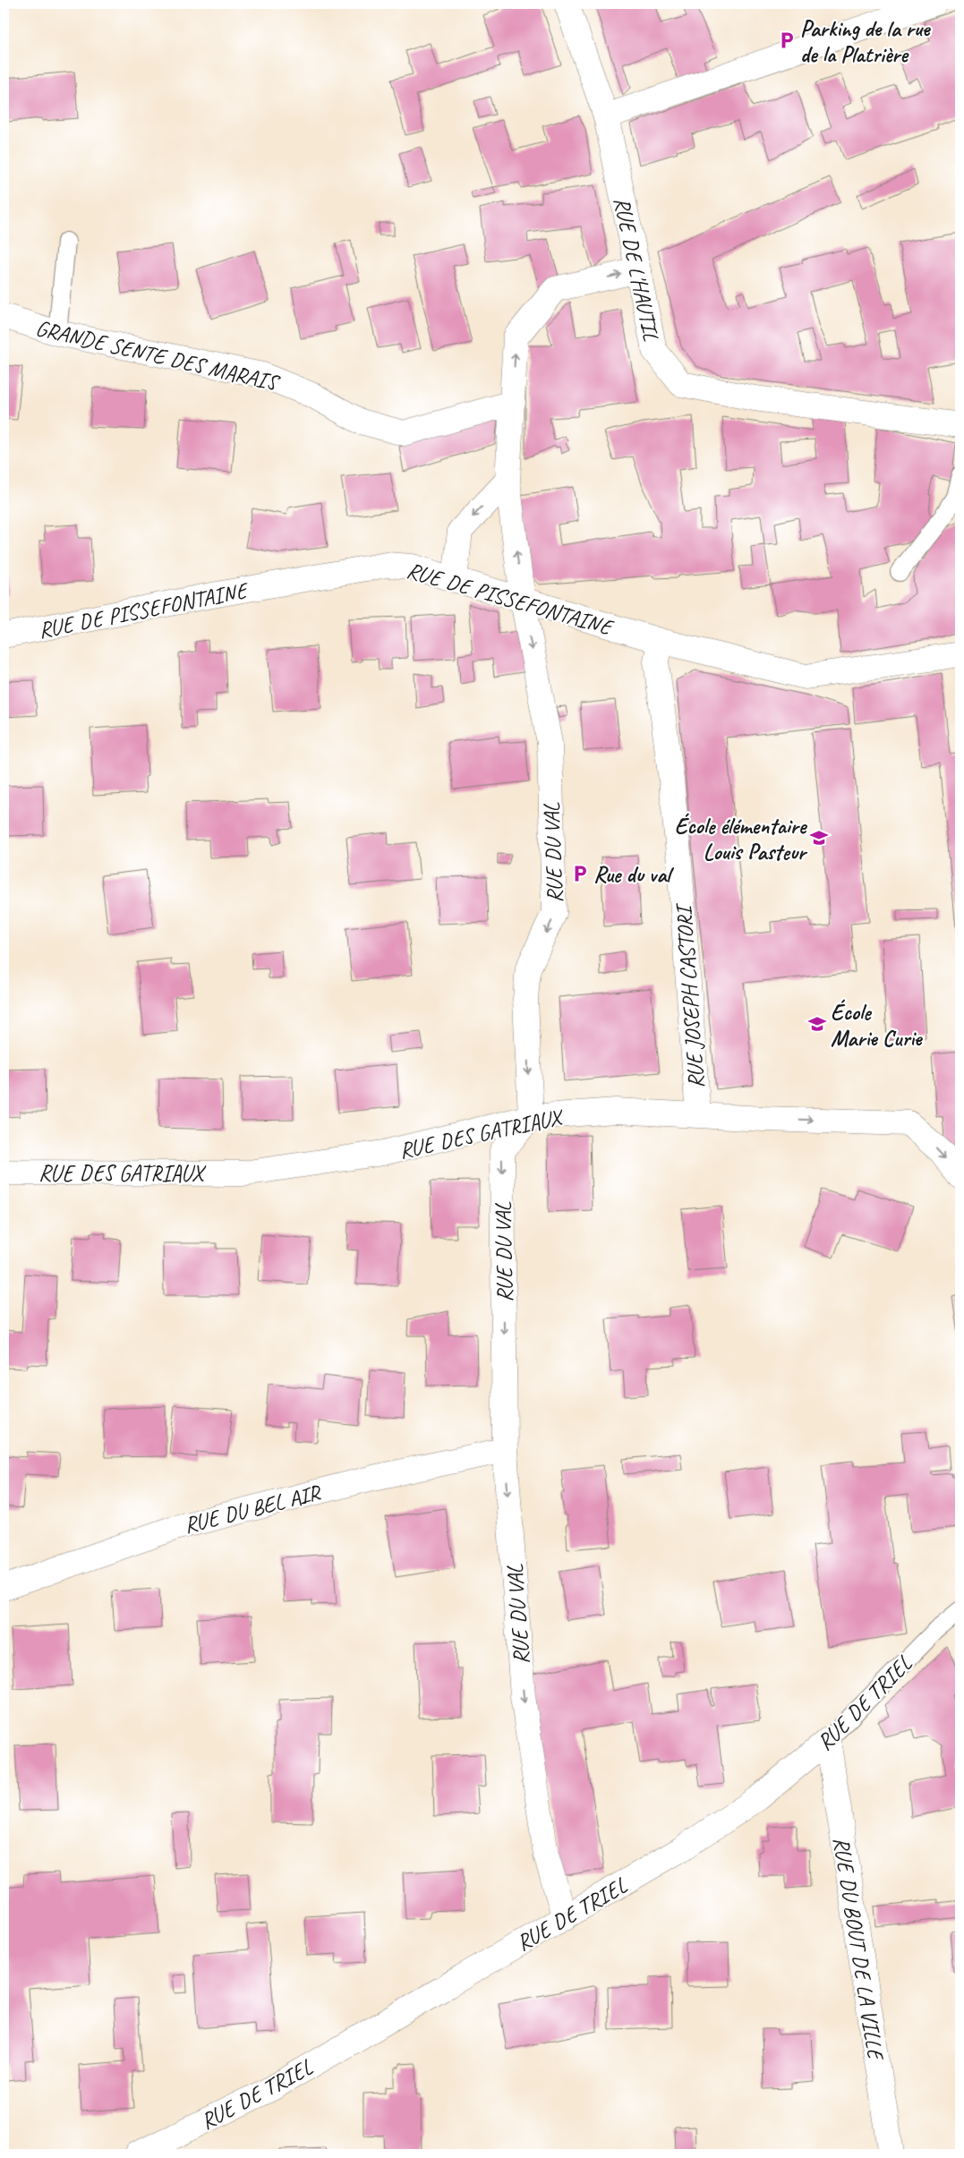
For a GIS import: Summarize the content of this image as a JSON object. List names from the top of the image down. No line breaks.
{"streets":{"street":["RUE DE L'HAUTIL","GRANDE SENTE DES MARAIS","RUE DE PISSEFONTAINE","RUE DU VAL","RUE JOSEPH CASTORI","RUE DES GATRIAUX","RUE DU BEL AIR","RUE DE TRIEL","RUE DU BOUT DE LA VILLE"]},"crossings":[["RUE DE L'HAUTIL","RUE DU VAL"],["GRANDE SENTE DES MARAIS","RUE DU VAL"],["RUE DE PISSEFONTAINE","RUE DU VAL"],["RUE DE PISSEFONTAINE","RUE JOSEPH CASTORI"],["RUE DU VAL","RUE DES GATRIAUX"],["RUE DU VAL","RUE DU BEL AIR"],["RUE DU VAL","RUE DE TRIEL"],["RUE JOSEPH CASTORI","RUE DES GATRIAUX"],["RUE DE TRIEL","RUE DU BOUT DE LA VILLE"]],"places":{"parking":["Parking de la rue de la Platrière","Rue du val"],"school or university":["École élémentaire Louis Pasteur","École Marie Curie"]}}
